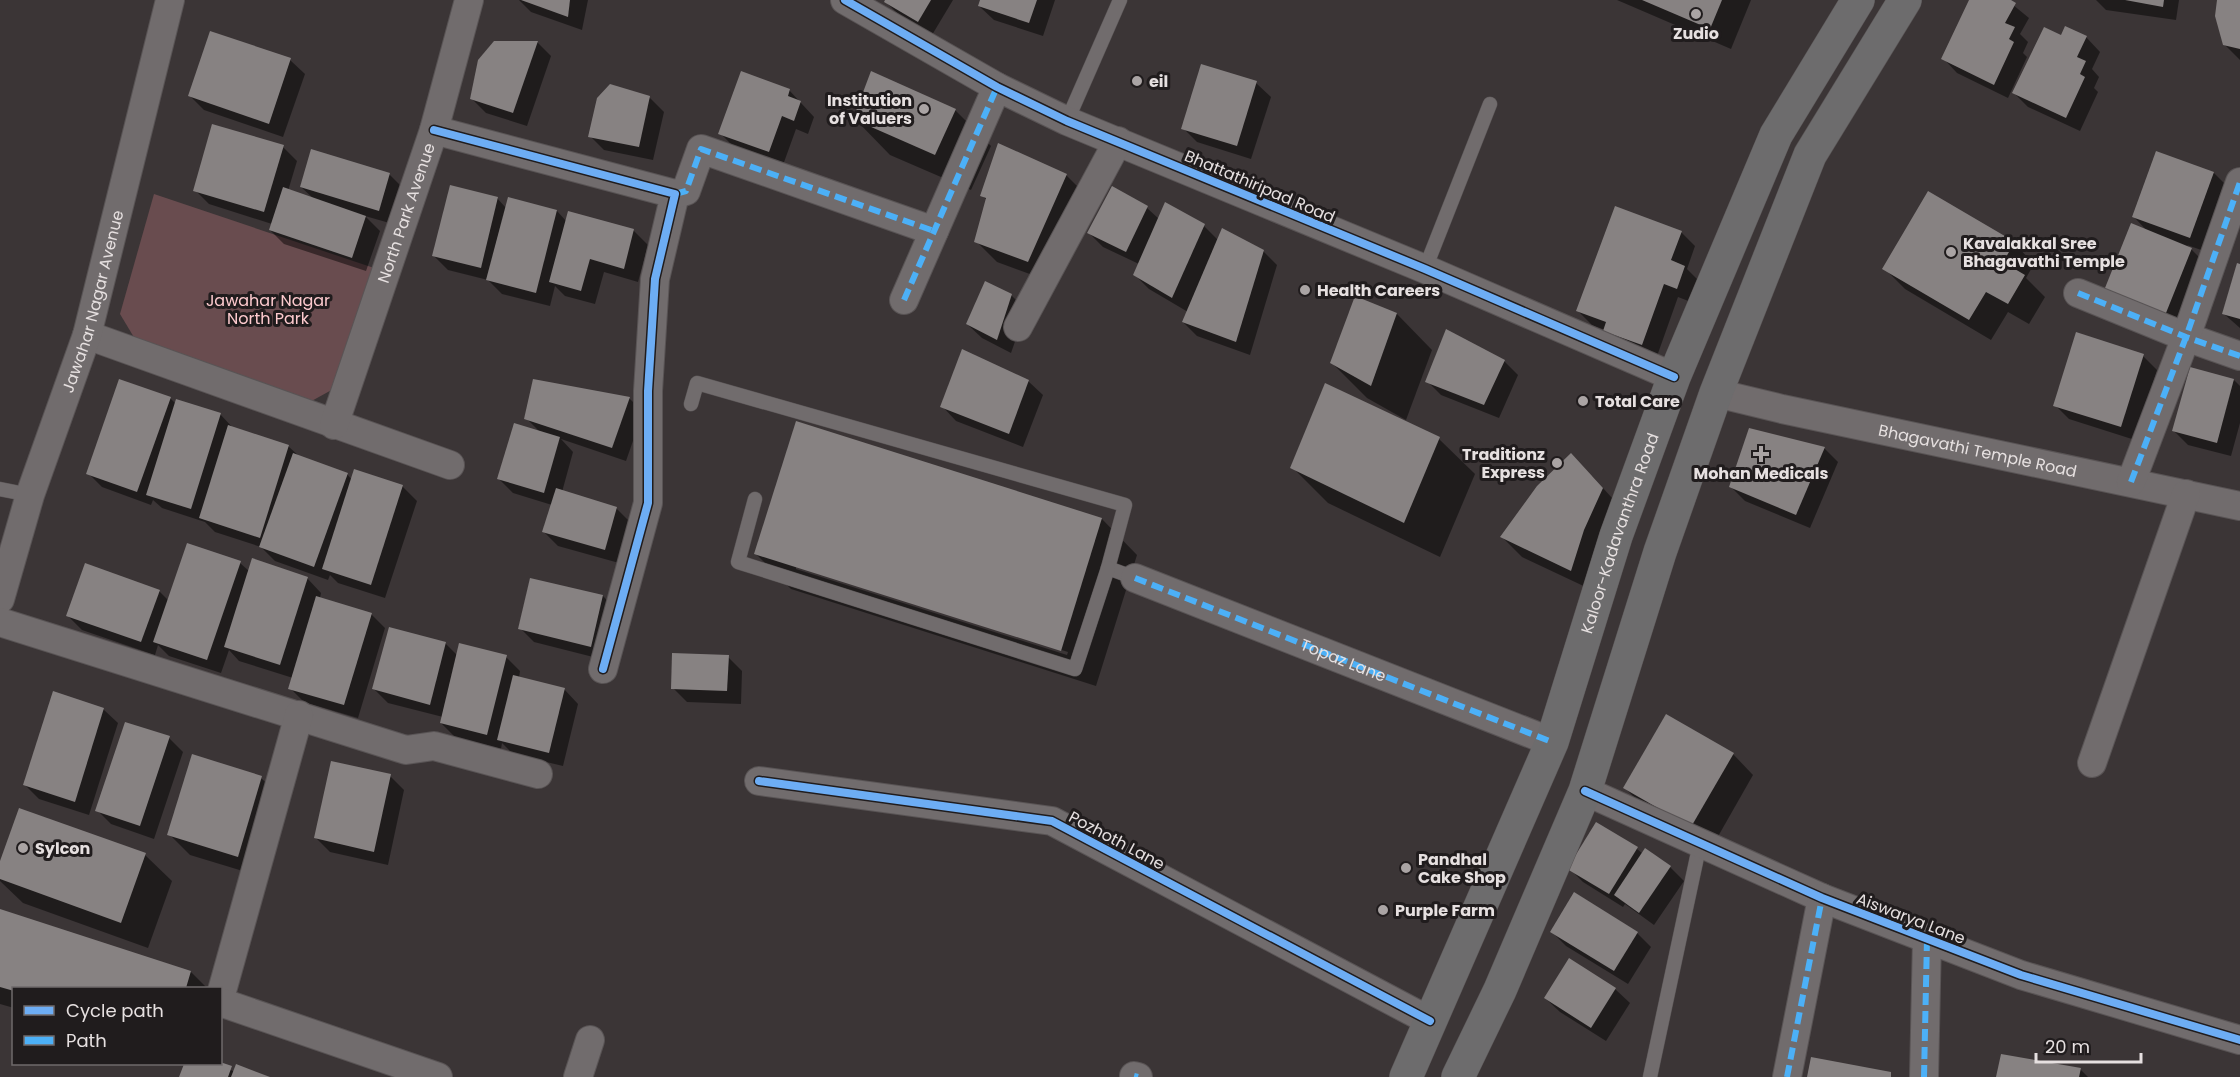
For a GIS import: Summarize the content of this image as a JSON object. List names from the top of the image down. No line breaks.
{"streets":{"main road":["Kaloor-Kadavanthra Road"],"street":["Bhattathiripad Road","North Park Avenue","Jawahar Nagar Avenue","Bhagavathi Temple Road","Topaz Lane","Pozhoth Lane","Aiswarya Lane"]},"crossings":[["Bhattathiripad Road","Kaloor-Kadavanthra Road"],["Kaloor-Kadavanthra Road","Topaz Lane"],["Kaloor-Kadavanthra Road","Pozhoth Lane"]],"parks":["Jawahar Nagar North Park"],"places":{"other":["Zudio","eil","Institution of Valuers","Kavalakkal Sree Bhagavathi Temple","Health Careers","Total Care","Traditionz Express","Sylcon","Pandhal Cake Shop","Purple Farm"],"health":["Mohan Medicals"]},"legend":["Cycle path","Path"],"scale_bar":"20 m"}
